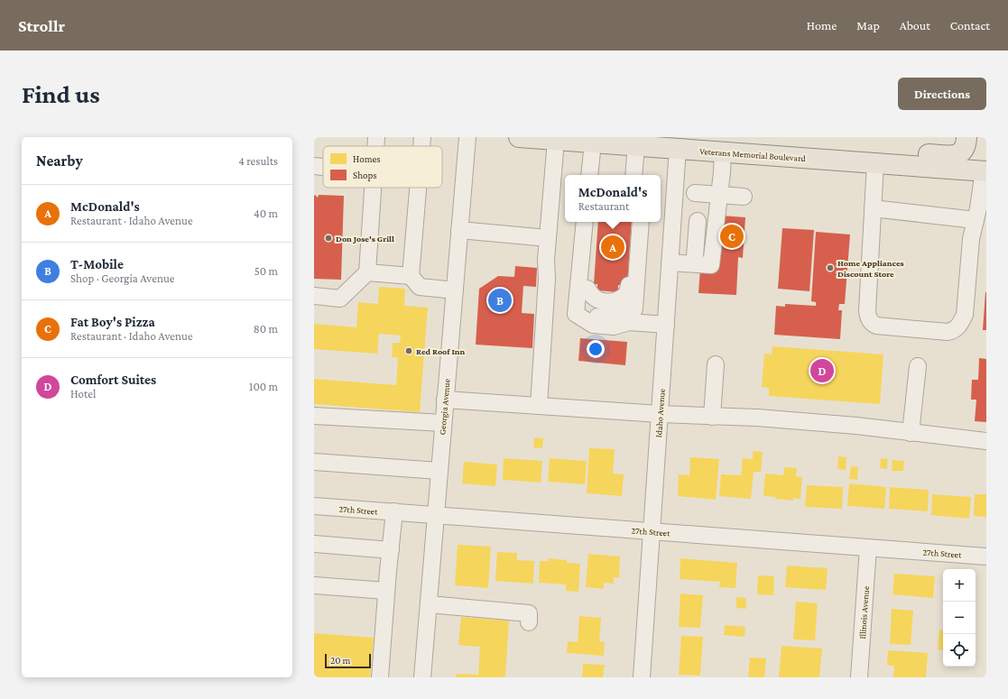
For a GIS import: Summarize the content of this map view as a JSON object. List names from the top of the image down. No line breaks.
{"streets":{"main road":["Veterans Memorial Boulevard"],"street":["Georgia Avenue","Idaho Avenue","27th Street","Illinois Avenue"]},"crossings":[["Veterans Memorial Boulevard","Idaho Avenue"],["Georgia Avenue","27th Street"],["Idaho Avenue","27th Street"],["27th Street","Illinois Avenue"]],"places":["Don Jose's Grill","Home Appliances Discount Store","Red Roof Inn"],"legend":["Homes","Shops"],"scale_bar":"20 m","page":{"header":"Strollr","nav":["Home","Map","About","Contact"],"buttons":"Directions","title":"Find us","heading":["Nearby","4 results"],"popup":["McDonald's","Restaurant"],"list":[{"mark":"A","name":"McDonald's","note":"Restaurant · Idaho Avenue","value":"40 m"},{"mark":"B","name":"T-Mobile","note":"Shop · Georgia Avenue","value":"50 m"},{"mark":"C","name":"Fat Boy's Pizza","note":"Restaurant · Idaho Avenue","value":"80 m"},{"mark":"D","name":"Comfort Suites","note":"Hotel","value":"100 m"}],"pins":["C","A","B","D"],"map_buttons":["+","−"],"scale":"20 m"}}
